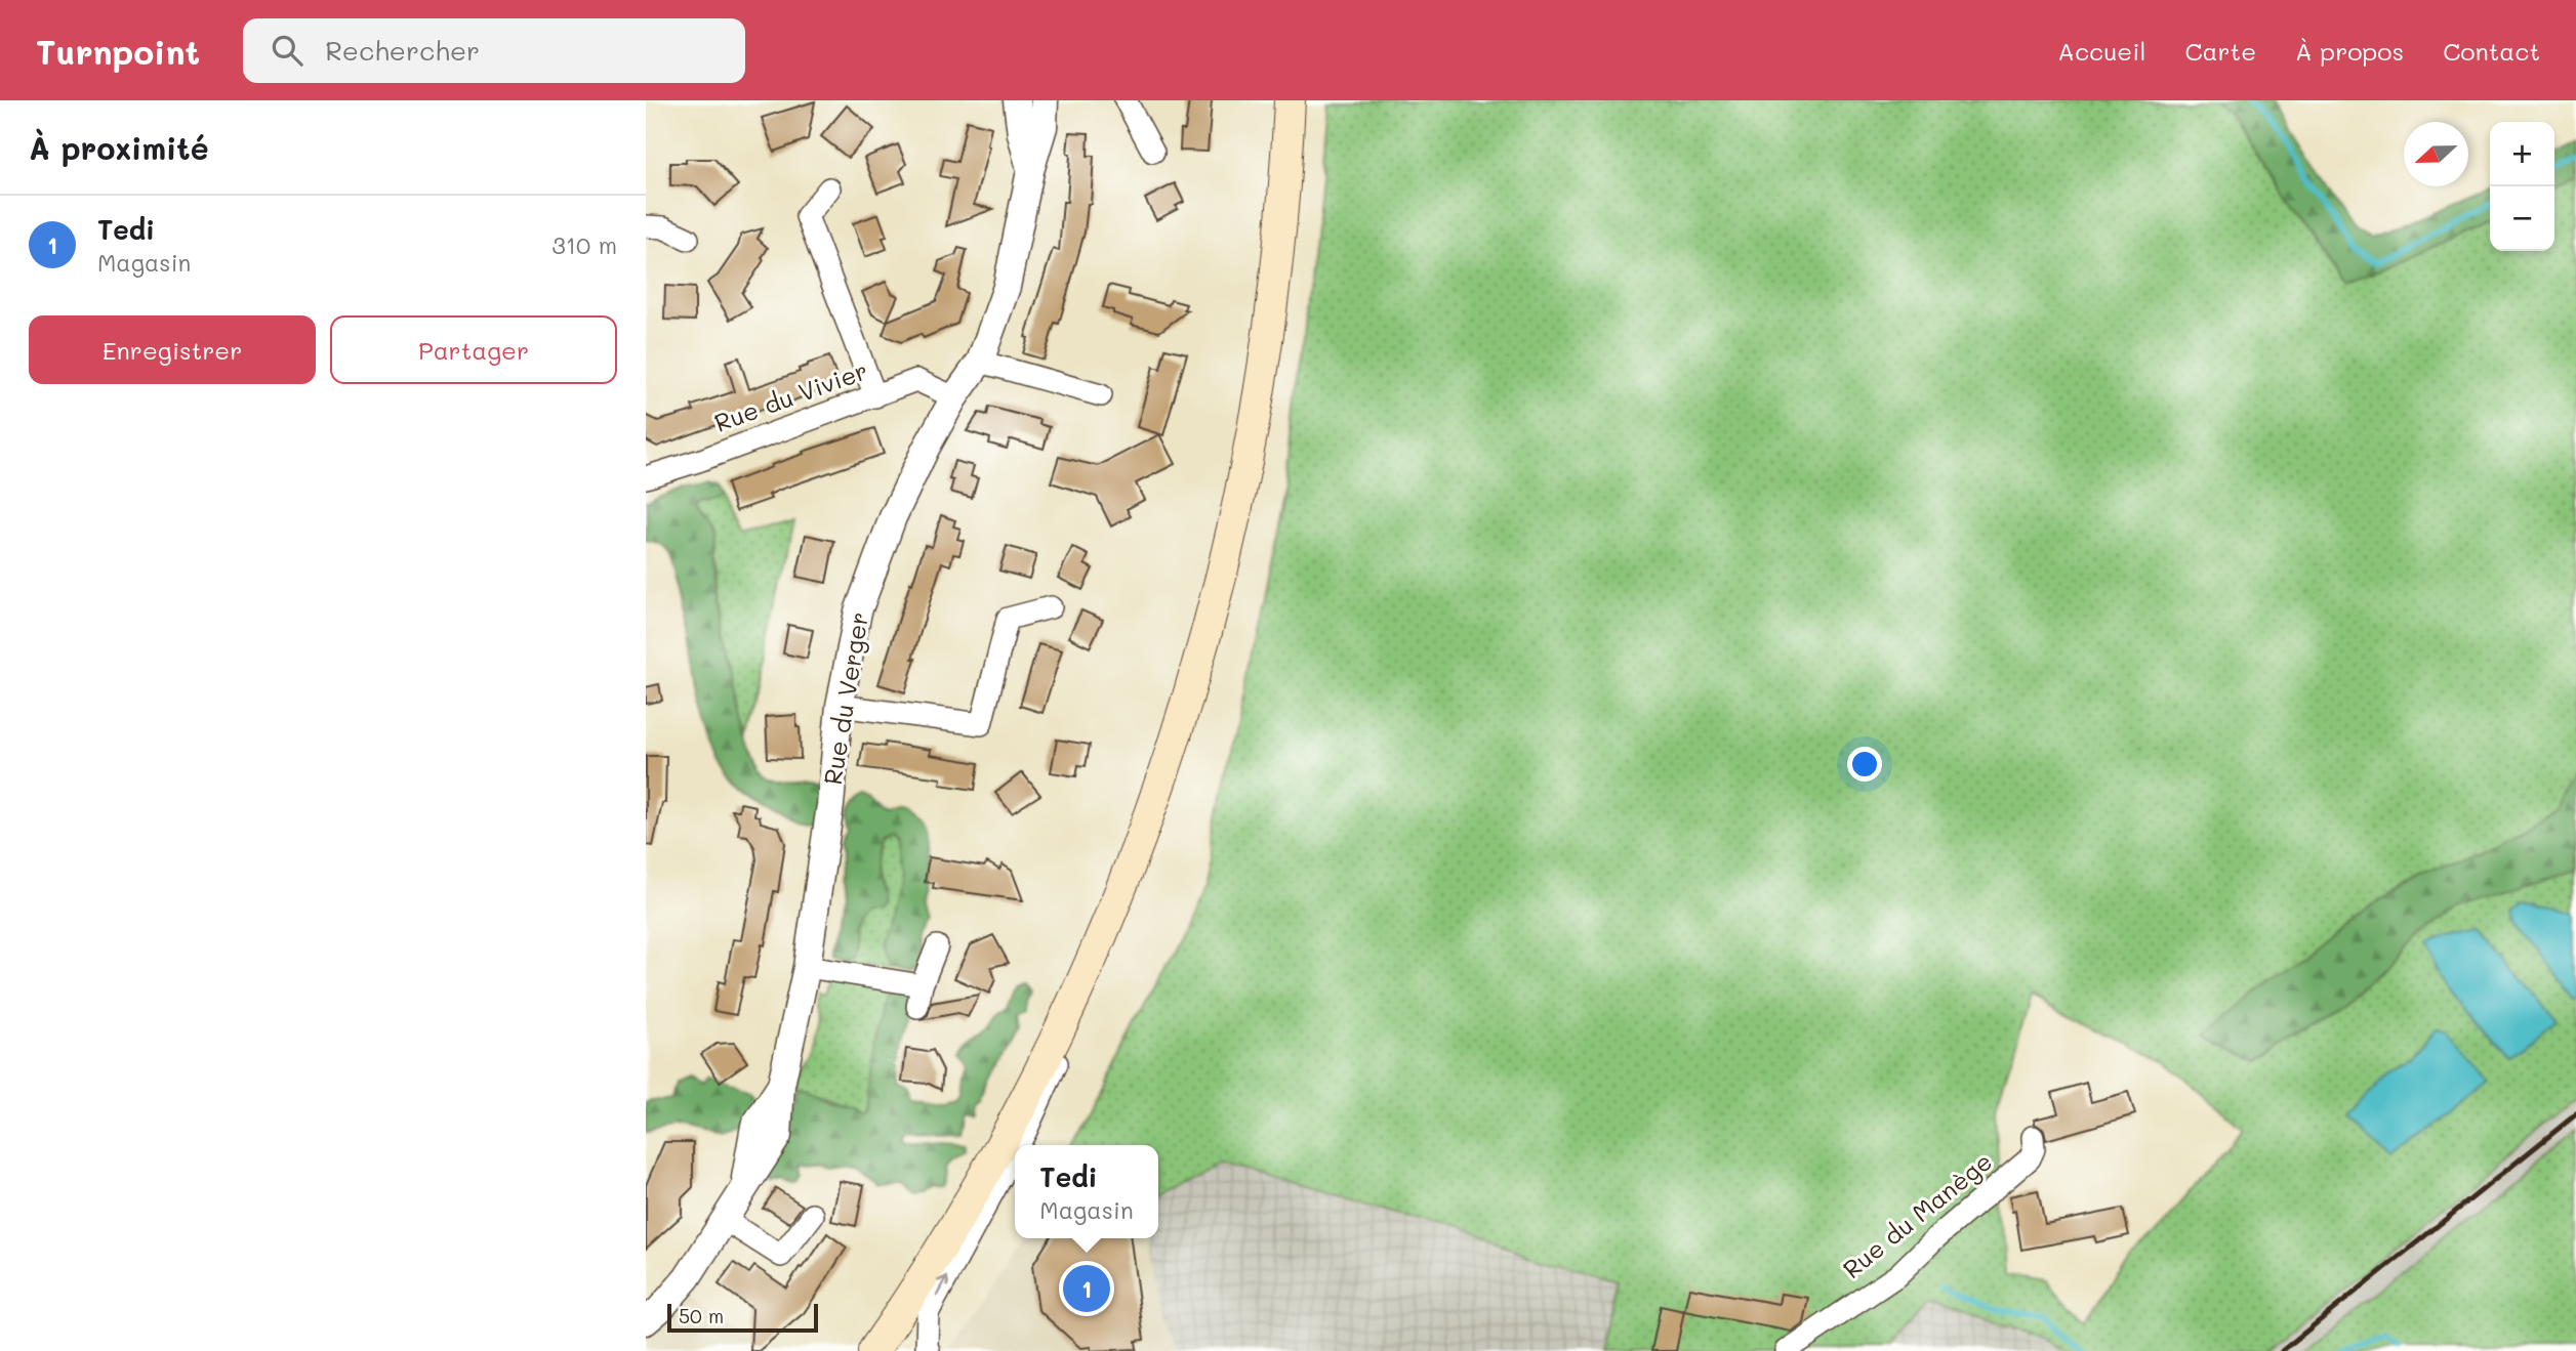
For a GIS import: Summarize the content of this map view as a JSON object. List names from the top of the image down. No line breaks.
{"streets":{"street":["Rue du Vivier","Rue du Verger","Rue du Manège"]},"crossings":[["Rue du Vivier","Rue du Verger"]],"scale_bar":"50 m","north":"left","page":{"header":"Turnpoint","search":"Rechercher","nav":["Accueil","Carte","À propos","Contact"],"heading":"À proximité","map_buttons":["+","−"],"list":[{"mark":"1","name":"Tedi","note":"Magasin","value":"310 m"}],"buttons":["Enregistrer","Partager"],"popup":["Tedi","Magasin"],"pins":"1","scale":"50 m"}}
